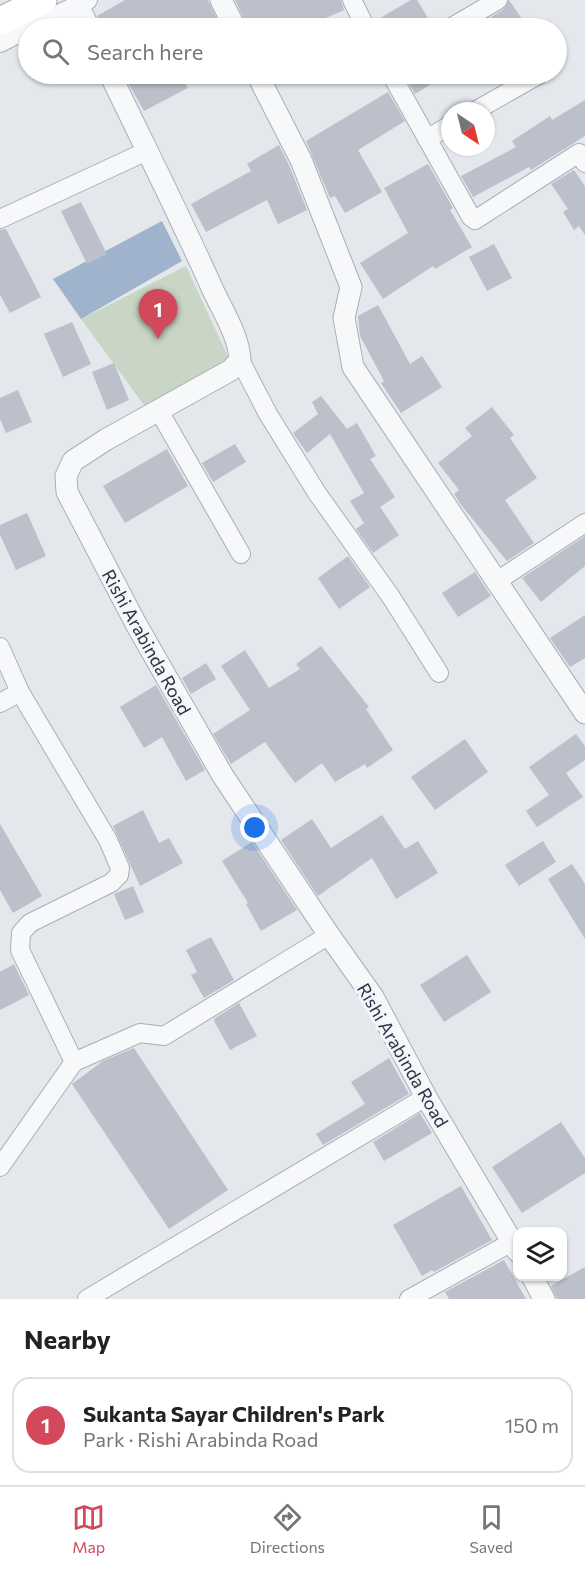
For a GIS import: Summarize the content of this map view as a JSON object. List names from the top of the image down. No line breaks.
{"streets":{"street":["Rishi Arabinda Road"]},"north":"bottom right","page":{"search":"Search here","pins":"1","heading":"Nearby","list":[{"mark":"1","name":"Sukanta Sayar Children's Park","note":"Park · Rishi Arabinda Road","value":"150 m"}],"nav":["Map","Directions","Saved"]}}
